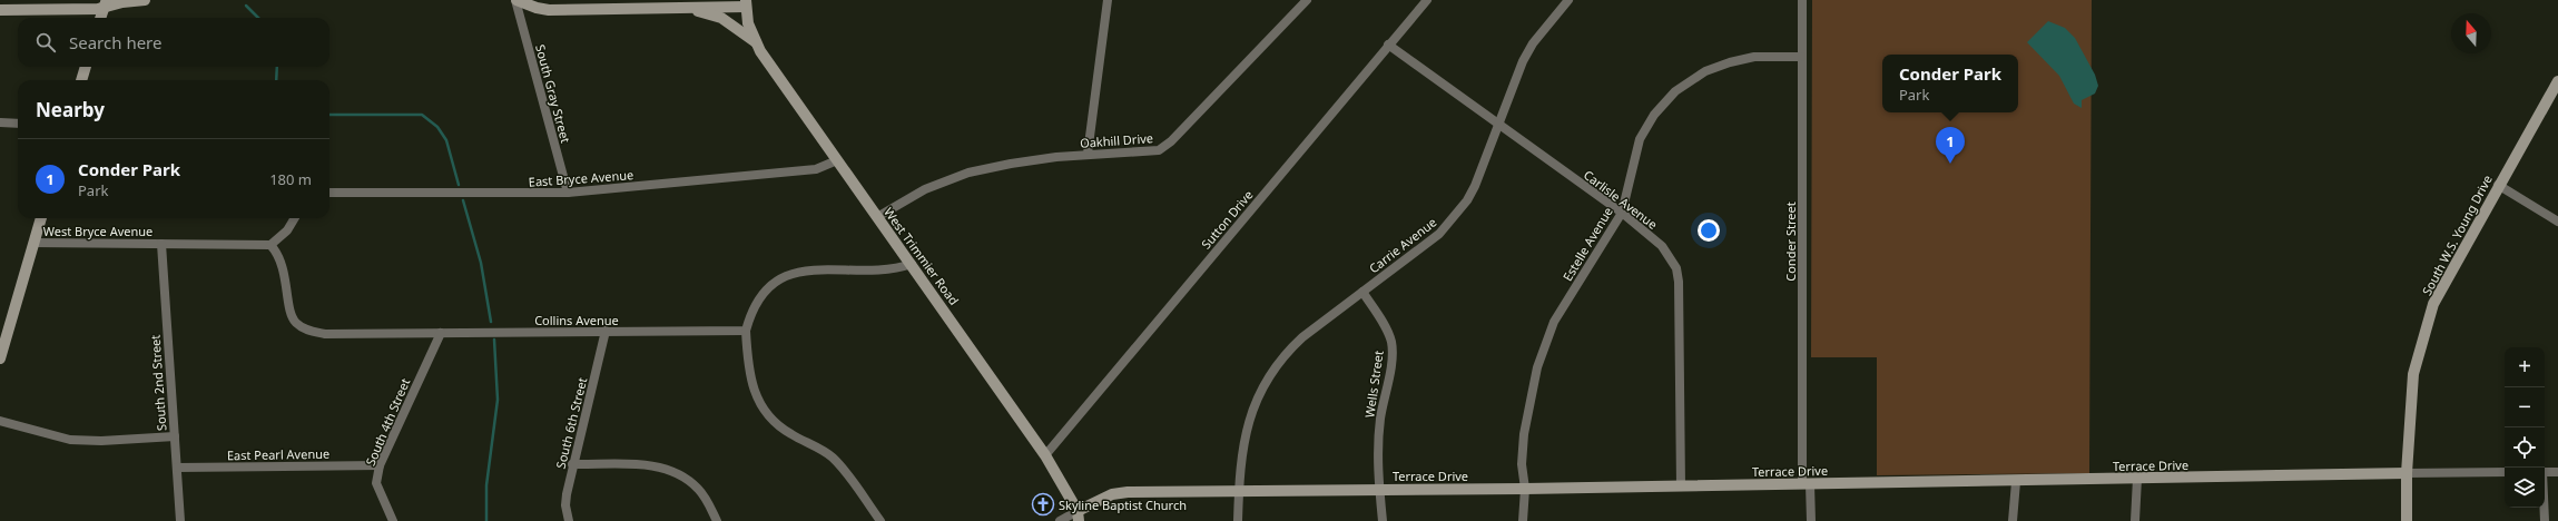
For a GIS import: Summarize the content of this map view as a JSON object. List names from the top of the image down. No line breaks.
{"streets":{"street":["South Gray Street","Oakhill Drive","East Bryce Avenue","Carlisle Avenue","Sutton Drive","West Bryce Avenue","South W.S. Young Drive","Conder Street","Estelle Avenue","Carrie Avenue","West Trimmier Road","Collins Avenue","South 2nd Street","Wells Street","South 4th Street","South 6th Street","East Pearl Avenue","Terrace Drive"]},"crossings":[["South Gray Street","East Bryce Avenue"],["Oakhill Drive","West Trimmier Road"],["East Bryce Avenue","West Trimmier Road"],["Carlisle Avenue","Sutton Drive"],["Carlisle Avenue","Estelle Avenue"],["Carlisle Avenue","Carrie Avenue"],["Carlisle Avenue","Terrace Drive"],["Sutton Drive","West Trimmier Road"],["West Bryce Avenue","South 2nd Street"],["South W.S. Young Drive","Terrace Drive"],["Conder Street","Estelle Avenue"],["Conder Street","Terrace Drive"],["Estelle Avenue","Terrace Drive"],["Carrie Avenue","Wells Street"],["Carrie Avenue","Terrace Drive"],["West Trimmier Road","Terrace Drive"],["Collins Avenue","South 4th Street"],["Collins Avenue","South 6th Street"],["South 2nd Street","East Pearl Avenue"],["Wells Street","Terrace Drive"],["South 4th Street","East Pearl Avenue"]],"places":{"church":["Skyline Baptist Church"]},"north":"top","page":{"search":"Search here","popup":["Conder Park","Park"],"heading":"Nearby","pins":"1","list":[{"mark":"1","name":"Conder Park","note":"Park","value":"180 m"}],"map_buttons":["+","−"]}}
